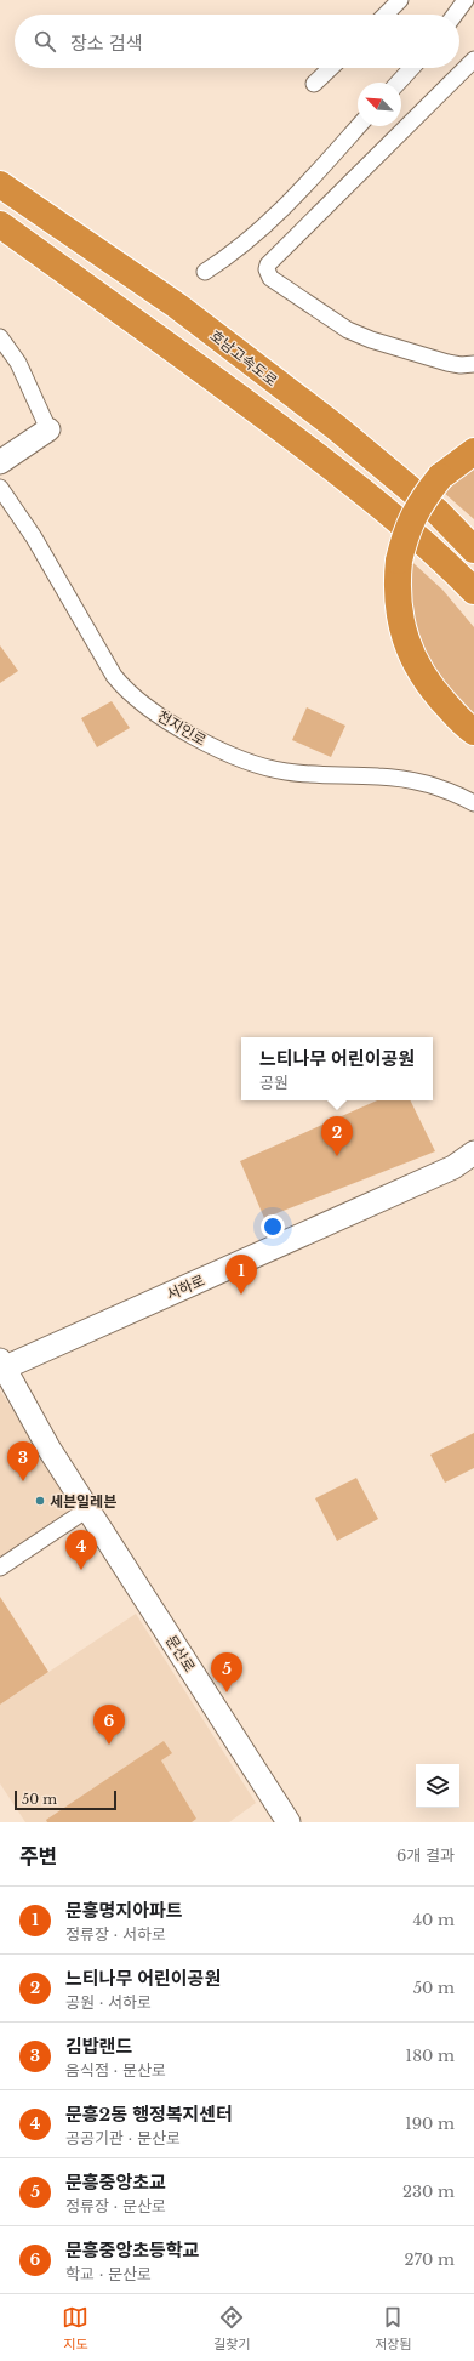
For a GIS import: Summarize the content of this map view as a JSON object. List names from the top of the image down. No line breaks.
{"streets":{"highway":["호남고속도로"],"street":["천지인로","서하로","문산로"]},"crossings":[["서하로","문산로"]],"places":["세븐일레븐"],"scale_bar":"50 m","north":"top left","page":{"search":"장소 검색","popup":["느티나무 어린이공원","공원"],"pins":["2","1","3","4","5","6"],"scale":"50 m","heading":["주변","6개 결과"],"list":[{"mark":"1","name":"문흥명지아파트","note":"정류장 · 서하로","value":"40 m"},{"mark":"2","name":"느티나무 어린이공원","note":"공원 · 서하로","value":"50 m"},{"mark":"3","name":"김밥랜드","note":"음식점 · 문산로","value":"180 m"},{"mark":"4","name":"문흥2동 행정복지센터","note":"공공기관 · 문산로","value":"190 m"},{"mark":"5","name":"문흥중앙초교","note":"정류장 · 문산로","value":"230 m"},{"mark":"6","name":"문흥중앙초등학교","note":"학교 · 문산로","value":"270 m"}],"nav":["지도","길찾기","저장됨"]}}
